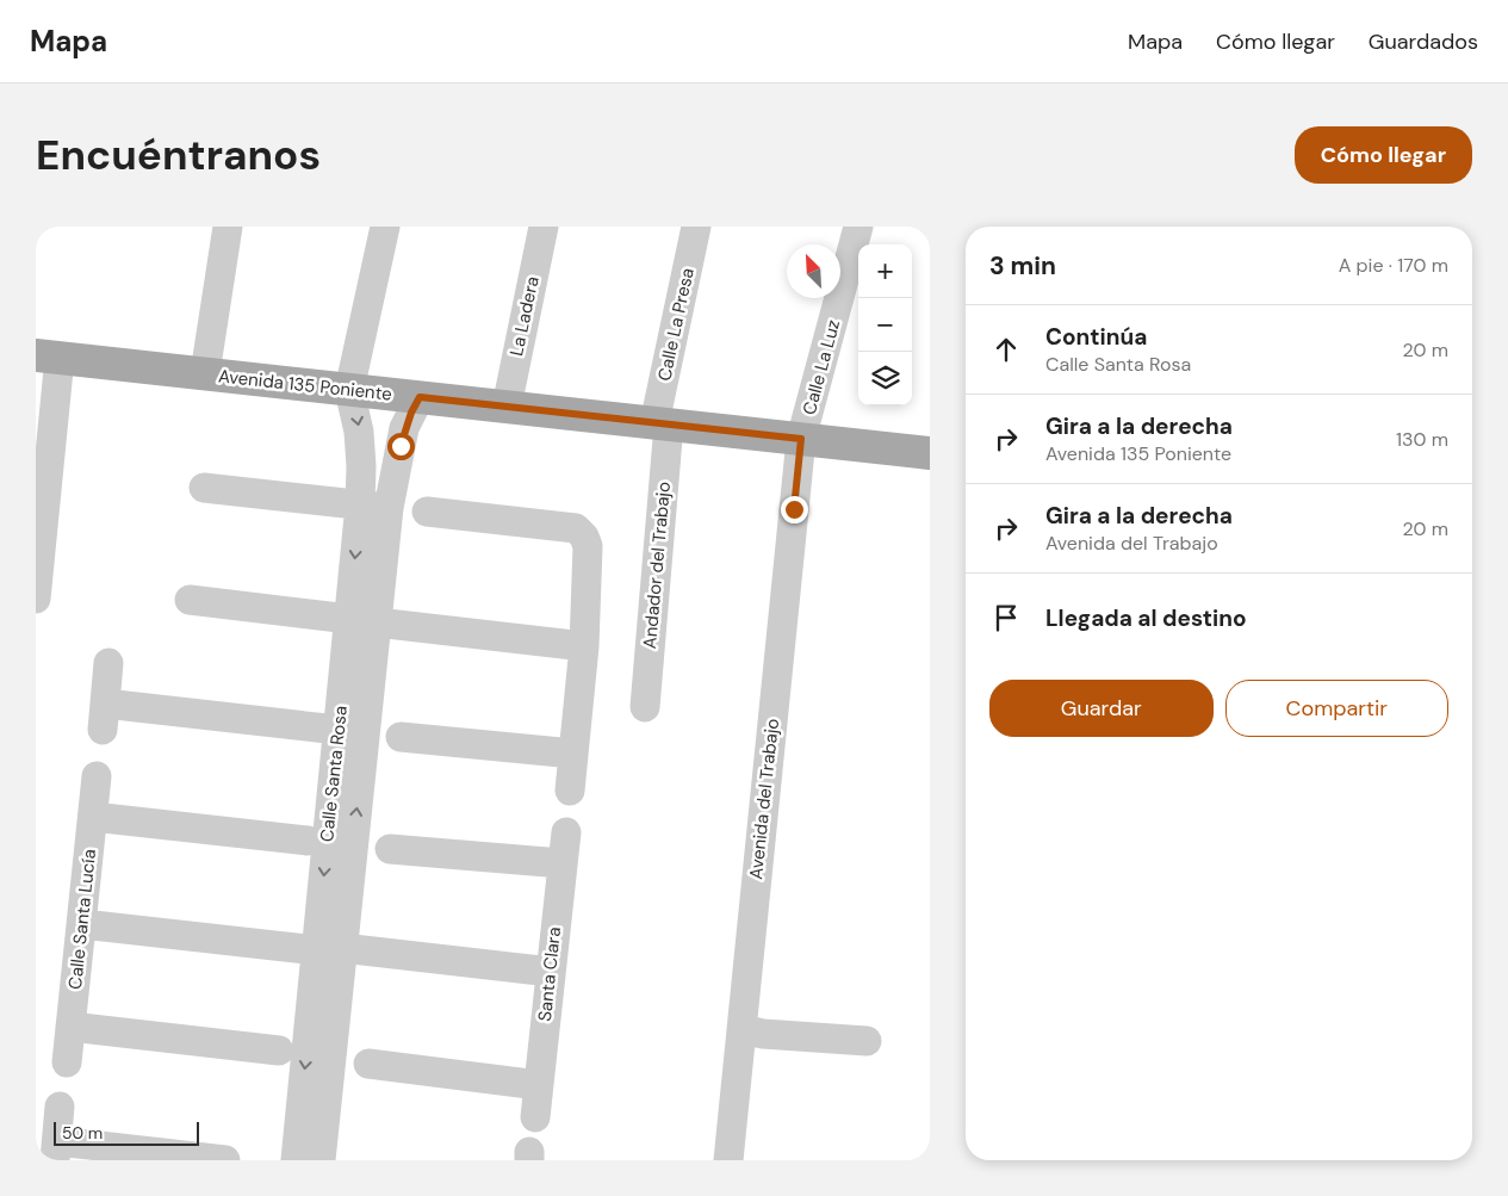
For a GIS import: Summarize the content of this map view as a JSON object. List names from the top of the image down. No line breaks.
{"streets":{"main road":["Avenida 135 Poniente"],"street":["La Ladera","Calle La Presa","Calle La Luz","Andador del Trabajo","Calle Santa Rosa","Avenida del Trabajo","Calle Santa Lucía","Santa Clara"]},"crossings":[["La Ladera","Avenida 135 Poniente"],["Calle La Presa","Avenida 135 Poniente"],["Calle La Presa","Andador del Trabajo"],["Calle La Luz","Avenida 135 Poniente"],["Calle La Luz","Avenida del Trabajo"],["Avenida 135 Poniente","Andador del Trabajo"],["Avenida 135 Poniente","Calle Santa Rosa"],["Avenida 135 Poniente","Avenida del Trabajo"]],"scale_bar":"50 m","north":"top left","page":{"header":"Mapa","nav":["Mapa","Cómo llegar","Guardados"],"buttons":["Cómo llegar",["Guardar","Compartir"]],"title":"Encuéntranos","heading":["3 min","A pie · 170 m"],"map_buttons":["+","−"],"list":[["Continúa","Calle Santa Rosa","20 m"],["Gira a la derecha","Avenida 135 Poniente","130 m"],["Gira a la derecha","Avenida del Trabajo","20 m"],"Llegada al destino"],"scale":"50 m"}}
